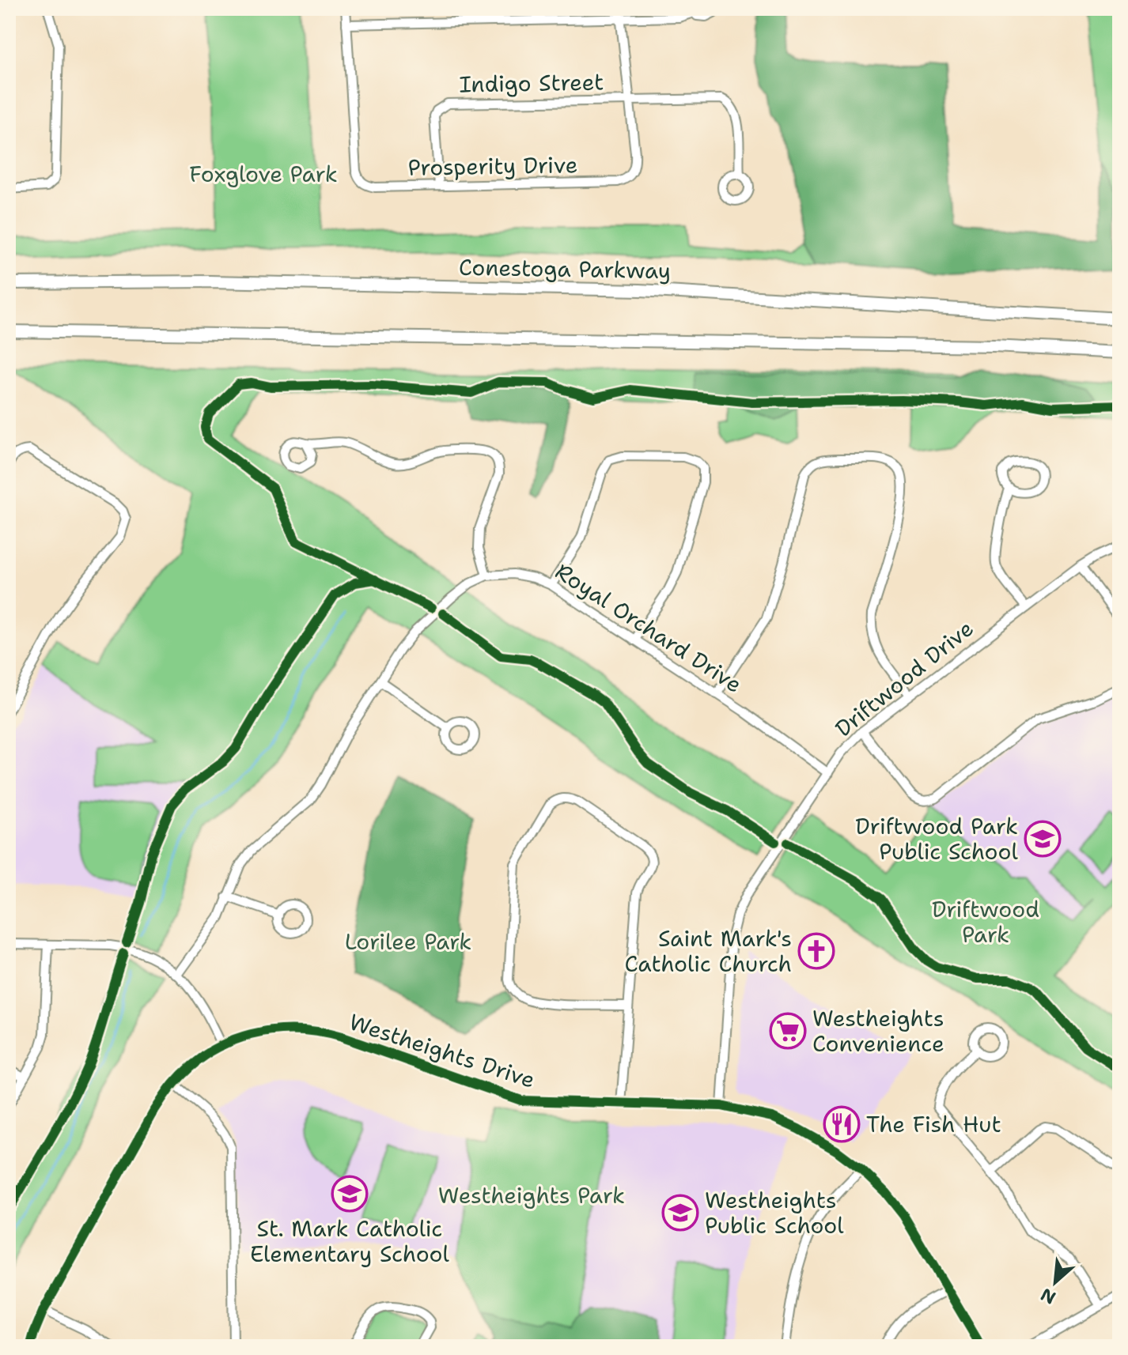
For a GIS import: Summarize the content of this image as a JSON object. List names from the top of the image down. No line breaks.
{"streets":{"highway":["Conestoga Parkway"],"street":["Indigo Street","Prosperity Drive","Royal Orchard Drive","Driftwood Drive","Westheights Drive"]},"crossings":[["Indigo Street","Prosperity Drive"],["Royal Orchard Drive","Driftwood Drive"],["Driftwood Drive","Westheights Drive"]],"parks":["Foxglove Park","Driftwood Park","Lorilee Park","Westheights Park"],"places":{"school or university":["Driftwood Park Public School","St. Mark Catholic Elementary School","Westheights Public School"],"church":["Saint Mark's Catholic Church"],"supermarket":["Westheights Convenience"],"restaurant":["The Fish Hut"]},"north":"bottom left"}
